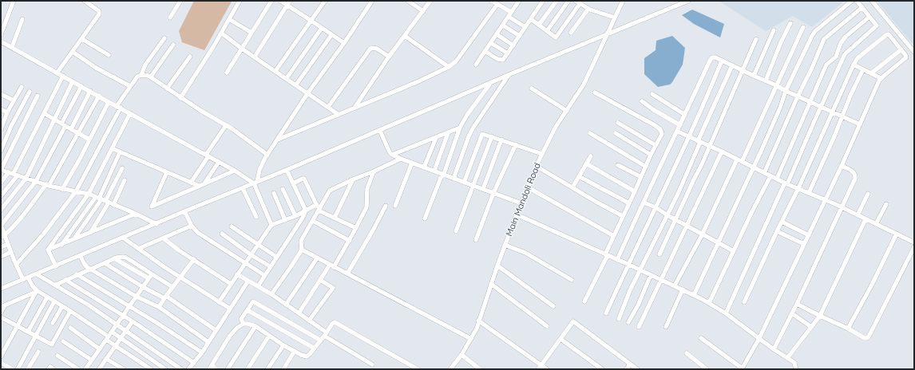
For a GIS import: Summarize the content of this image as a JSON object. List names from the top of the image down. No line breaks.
{"streets":{"street":["Main Mandoli Road"]}}
